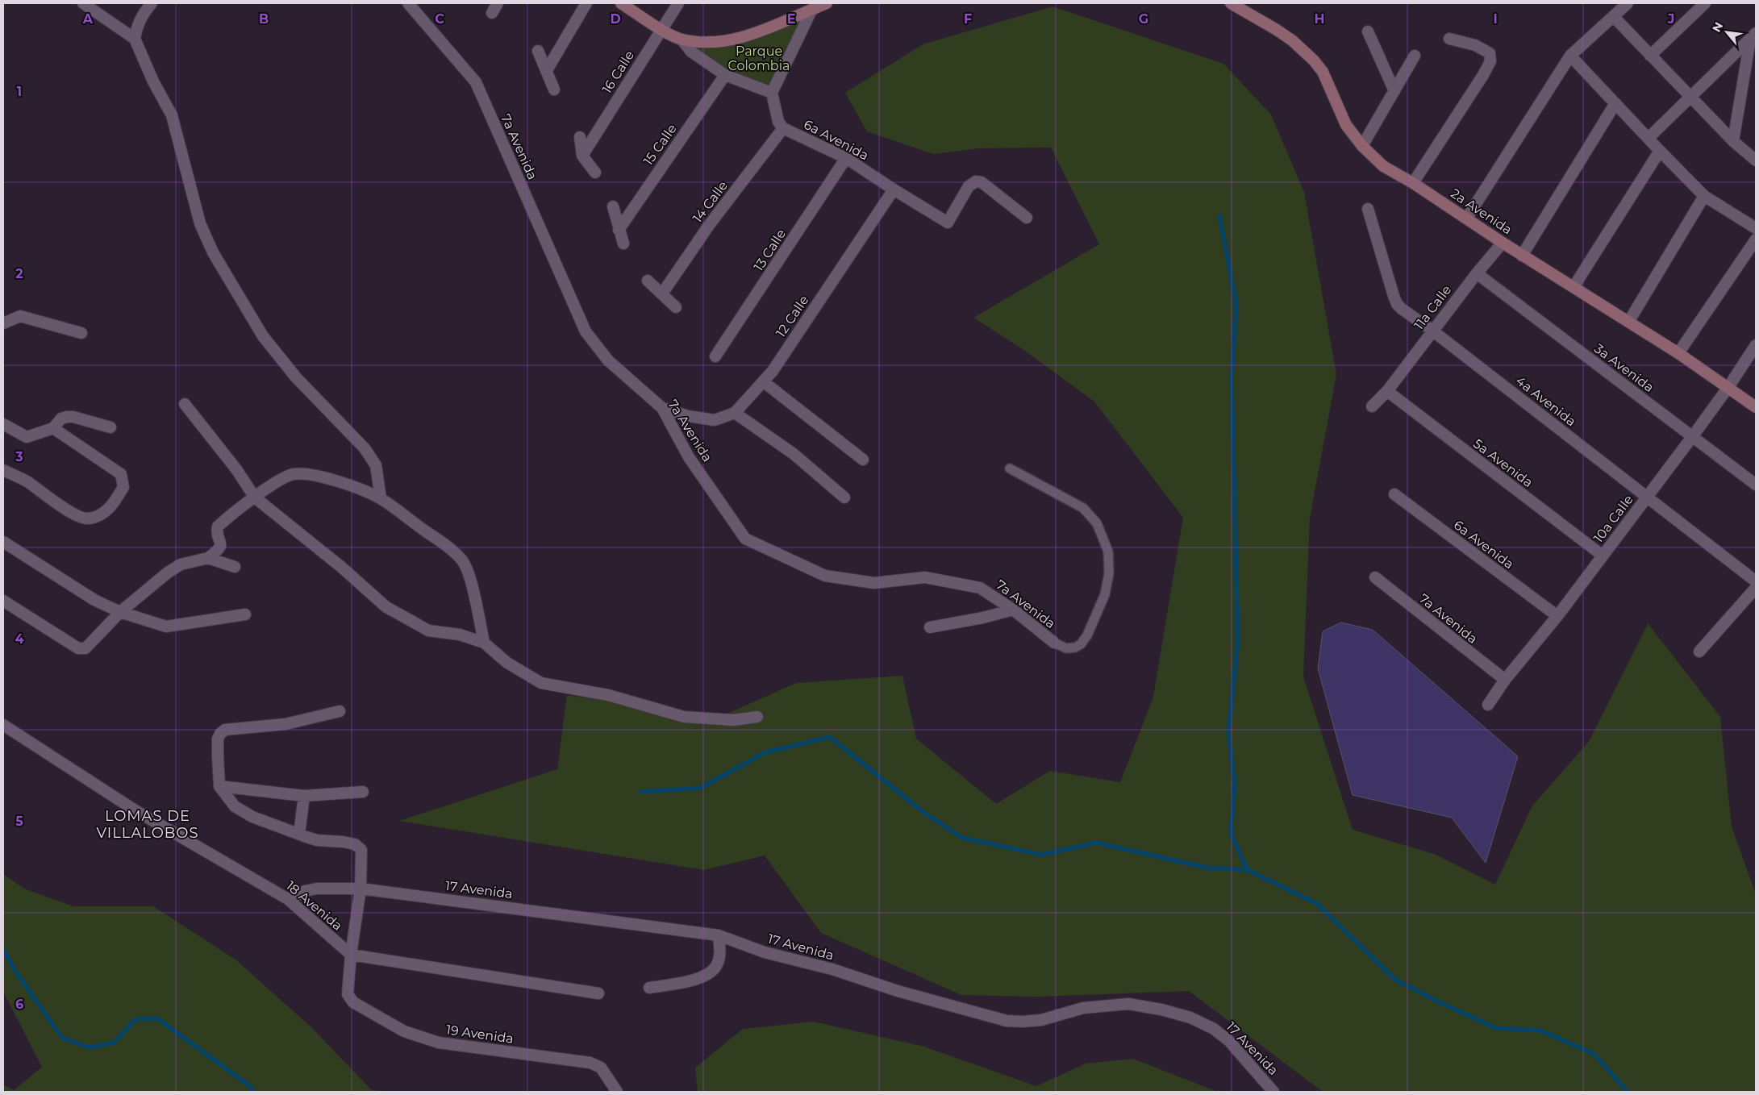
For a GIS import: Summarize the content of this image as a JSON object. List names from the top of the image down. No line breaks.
{"streets":{"main road":["2a Avenida"],"street":["16 Calle","6a Avenida","15 Calle","7a Avenida","14 Calle","13 Calle","11a Calle","12 Calle","3a Avenida","4a Avenida","5a Avenida","10a Calle","17 Avenida","18 Avenida","19 Avenida"]},"crossings":[["6a Avenida","14 Calle"],["6a Avenida","13 Calle"],["6a Avenida","12 Calle"],["6a Avenida","10a Calle"],["7a Avenida","12 Calle"],["7a Avenida","10a Calle"],["2a Avenida","11a Calle"],["2a Avenida","10a Calle"],["11a Calle","3a Avenida"],["11a Calle","4a Avenida"],["11a Calle","5a Avenida"],["3a Avenida","10a Calle"],["4a Avenida","10a Calle"],["5a Avenida","10a Calle"],["17 Avenida","18 Avenida"],["18 Avenida","19 Avenida"]],"districts":["LOMAS DE VILLALOBOS"],"parks":["Parque Colombia"],"north":"top left","grid":{"columns":["A","B","C","D","E","F","G","H","I","J"],"rows":["1","2","3","4","5","6"]}}
